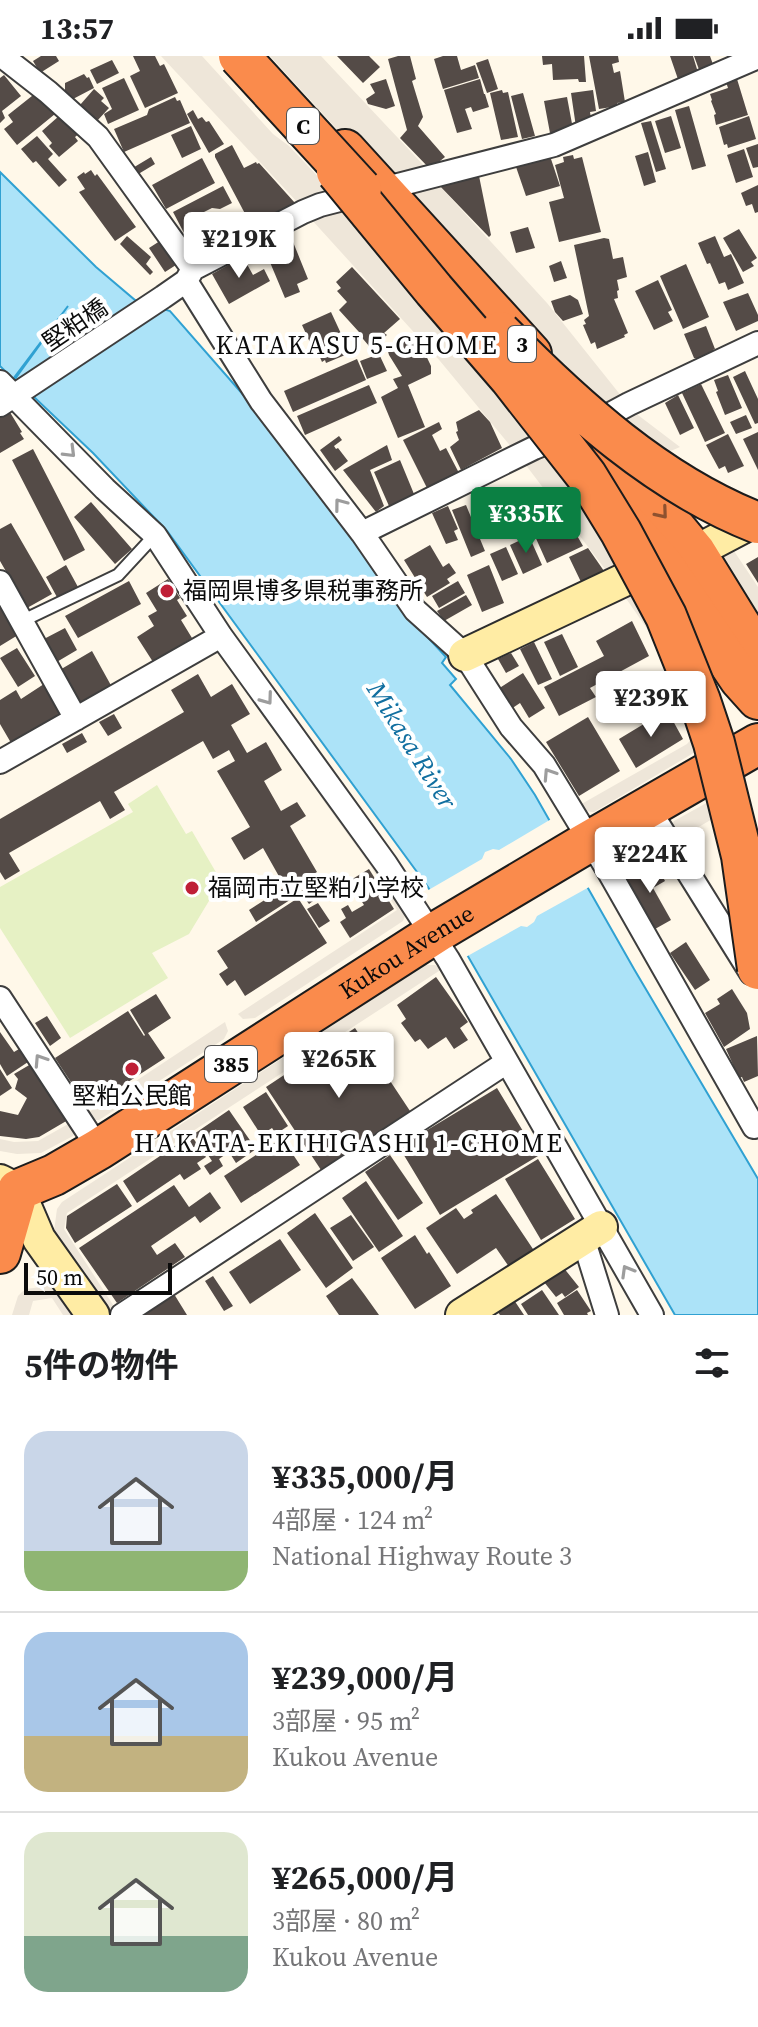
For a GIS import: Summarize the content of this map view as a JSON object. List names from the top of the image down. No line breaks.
{"streets":{"highway":["C","3","Kukou Avenue","385"],"street":["堅粕橋"]},"crossings":[["C","堅粕橋"],["C","3"],["堅粕橋","3"]],"districts":["KATAKASU 5-CHOME","HAKATA-EKIHIGASHI 1-CHOME"],"water":["Mikasa River"],"places":["福岡県博多県税事務所","福岡市立堅粕小学校","堅粕公民館"],"scale_bar":"50 m","page":{"status":"13:57","price":["¥219K","¥335K","¥239K","¥224K","¥265K"],"scale":"50 m","heading":"5件の物件","list":[{"name":"¥335,000/月","note":"4部屋 · 124 m² · National Highway Route 3"},{"name":"¥239,000/月","note":"3部屋 · 95 m² · Kukou Avenue"},{"name":"¥265,000/月","note":"3部屋 · 80 m² · Kukou Avenue"}]}}
